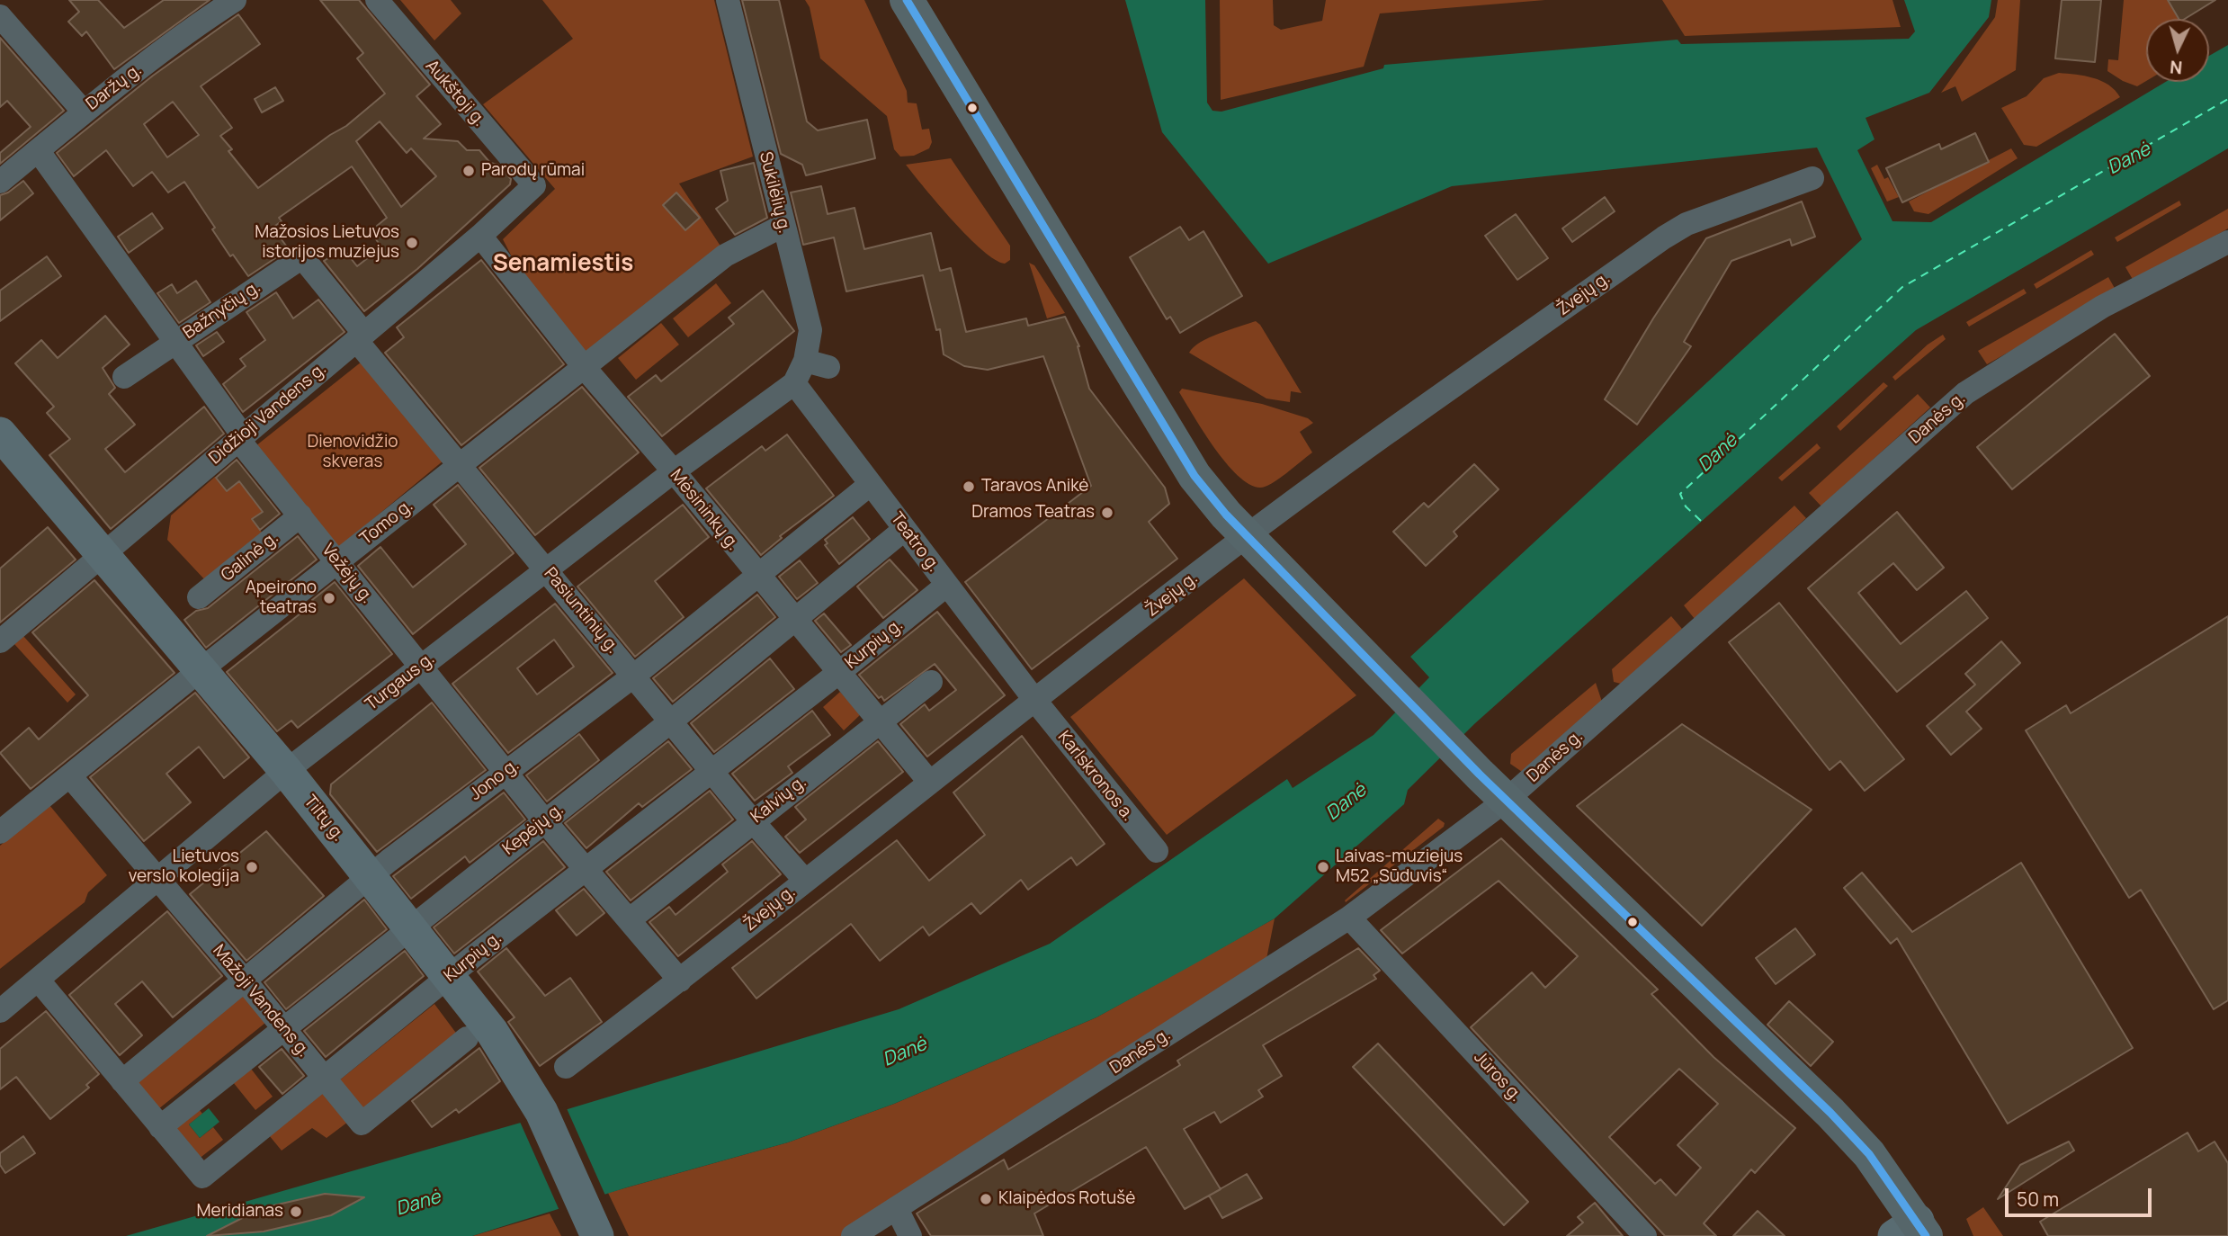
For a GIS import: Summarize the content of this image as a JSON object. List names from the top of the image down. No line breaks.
{"streets":{"street":["Daržų g.","Aukštoji g.","Sukilėlių g.","Žvejų g.","Bažnyčių g.","Didžioji Vandens g.","Danės g.","Mėsininkų g.","Tomo g.","Teatro g.","Galinė g.","Vežėjų g.","Pasiuntinių g.","Kurpių g.","Turgaus g.","Karlskronos a.","Jono g.","Kalvių g.","Tiltų g.","Kepėjų g.","Mažoji Vandens g.","Jūros g."]},"crossings":[["Daržų g.","Vežėjų g."],["Aukštoji g.","Didžioji Vandens g."],["Sukilėlių g.","Tomo g."],["Sukilėlių g.","Turgaus g."],["Žvejų g.","Mėsininkų g."],["Žvejų g.","Teatro g."],["Žvejų g.","Vežėjų g."],["Žvejų g.","Pasiuntinių g."],["Žvejų g.","Karlskronos a."],["Bažnyčių g.","Didžioji Vandens g."],["Bažnyčių g.","Vežėjų g."],["Bažnyčių g.","Pasiuntinių g."],["Didžioji Vandens g.","Mėsininkų g."],["Didžioji Vandens g.","Vežėjų g."],["Didžioji Vandens g.","Pasiuntinių g."],["Didžioji Vandens g.","Tiltų g."],["Danės g.","Jūros g."],["Mėsininkų g.","Tomo g."],["Mėsininkų g.","Kurpių g."],["Mėsininkų g.","Turgaus g."],["Mėsininkų g.","Jono g."],["Mėsininkų g.","Kalvių g."],["Mėsininkų g.","Kepėjų g."],["Tomo g.","Vežėjų g."],["Tomo g.","Pasiuntinių g."],["Tomo g.","Tiltų g."],["Tomo g.","Mažoji Vandens g."],["Teatro g.","Kurpių g."],["Teatro g.","Turgaus g."],["Teatro g.","Karlskronos a."],["Teatro g.","Jono g."],["Teatro g.","Kepėjų g."],["Galinė g.","Vežėjų g."],["Vežėjų g.","Kurpių g."],["Vežėjų g.","Turgaus g."],["Vežėjų g.","Jono g."],["Vežėjų g.","Kalvių g."],["Vežėjų g.","Kepėjų g."],["Pasiuntinių g.","Kurpių g."],["Pasiuntinių g.","Turgaus g."],["Pasiuntinių g.","Jono g."],["Pasiuntinių g.","Kalvių g."],["Pasiuntinių g.","Kepėjų g."],["Kurpių g.","Turgaus g."],["Kurpių g.","Jono g."],["Kurpių g.","Tiltų g."],["Kurpių g.","Kepėjų g."],["Kurpių g.","Mažoji Vandens g."],["Turgaus g.","Tiltų g."],["Turgaus g.","Mažoji Vandens g."],["Jono g.","Tiltų g."],["Jono g.","Mažoji Vandens g."],["Tiltų g.","Kepėjų g."],["Kepėjų g.","Mažoji Vandens g."]],"districts":["Senamiestis"],"water":["Danė"],"parks":["Dienovidžio skveras"],"places":["Parodų rūmai","Mažosios Lietuvos istorijos muziejus","Taravos Anikė","Dramos Teatras","Apeirono teatras","Lietuvos verslo kolegija","Laivas-muziejus M52 „Sūduvis“","Klaipėdos Rotušė","Meridianas"],"scale_bar":"50 m","north":"bottom"}
